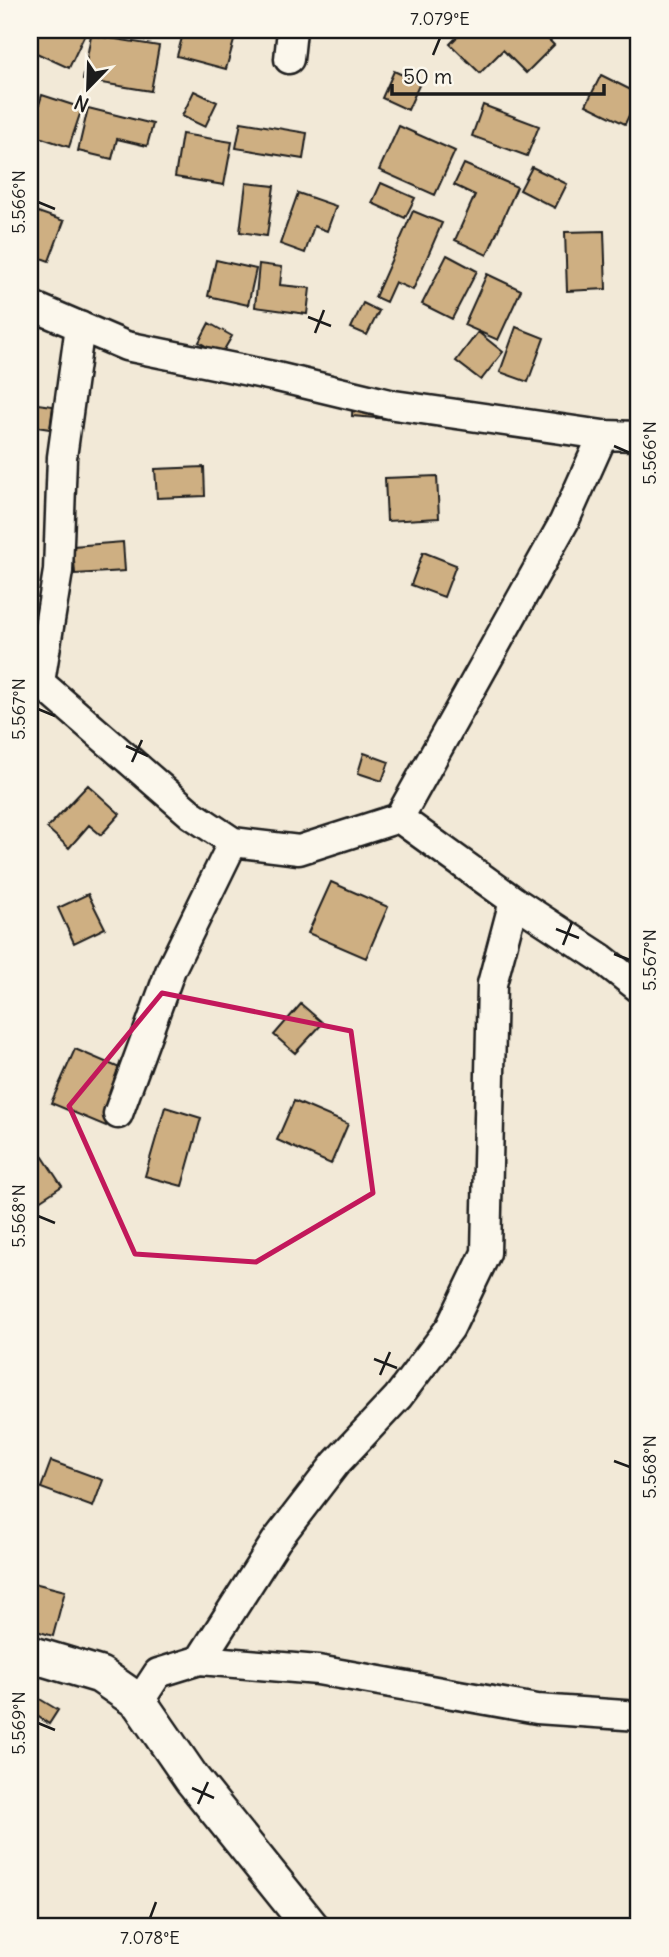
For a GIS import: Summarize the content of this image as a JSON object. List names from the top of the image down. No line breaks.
{"scale_bar":"50 m","north":"bottom left","coordinates":["7.079°E","5.566°N","5.567°N","5.568°N","5.569°N","7.078°E"]}
